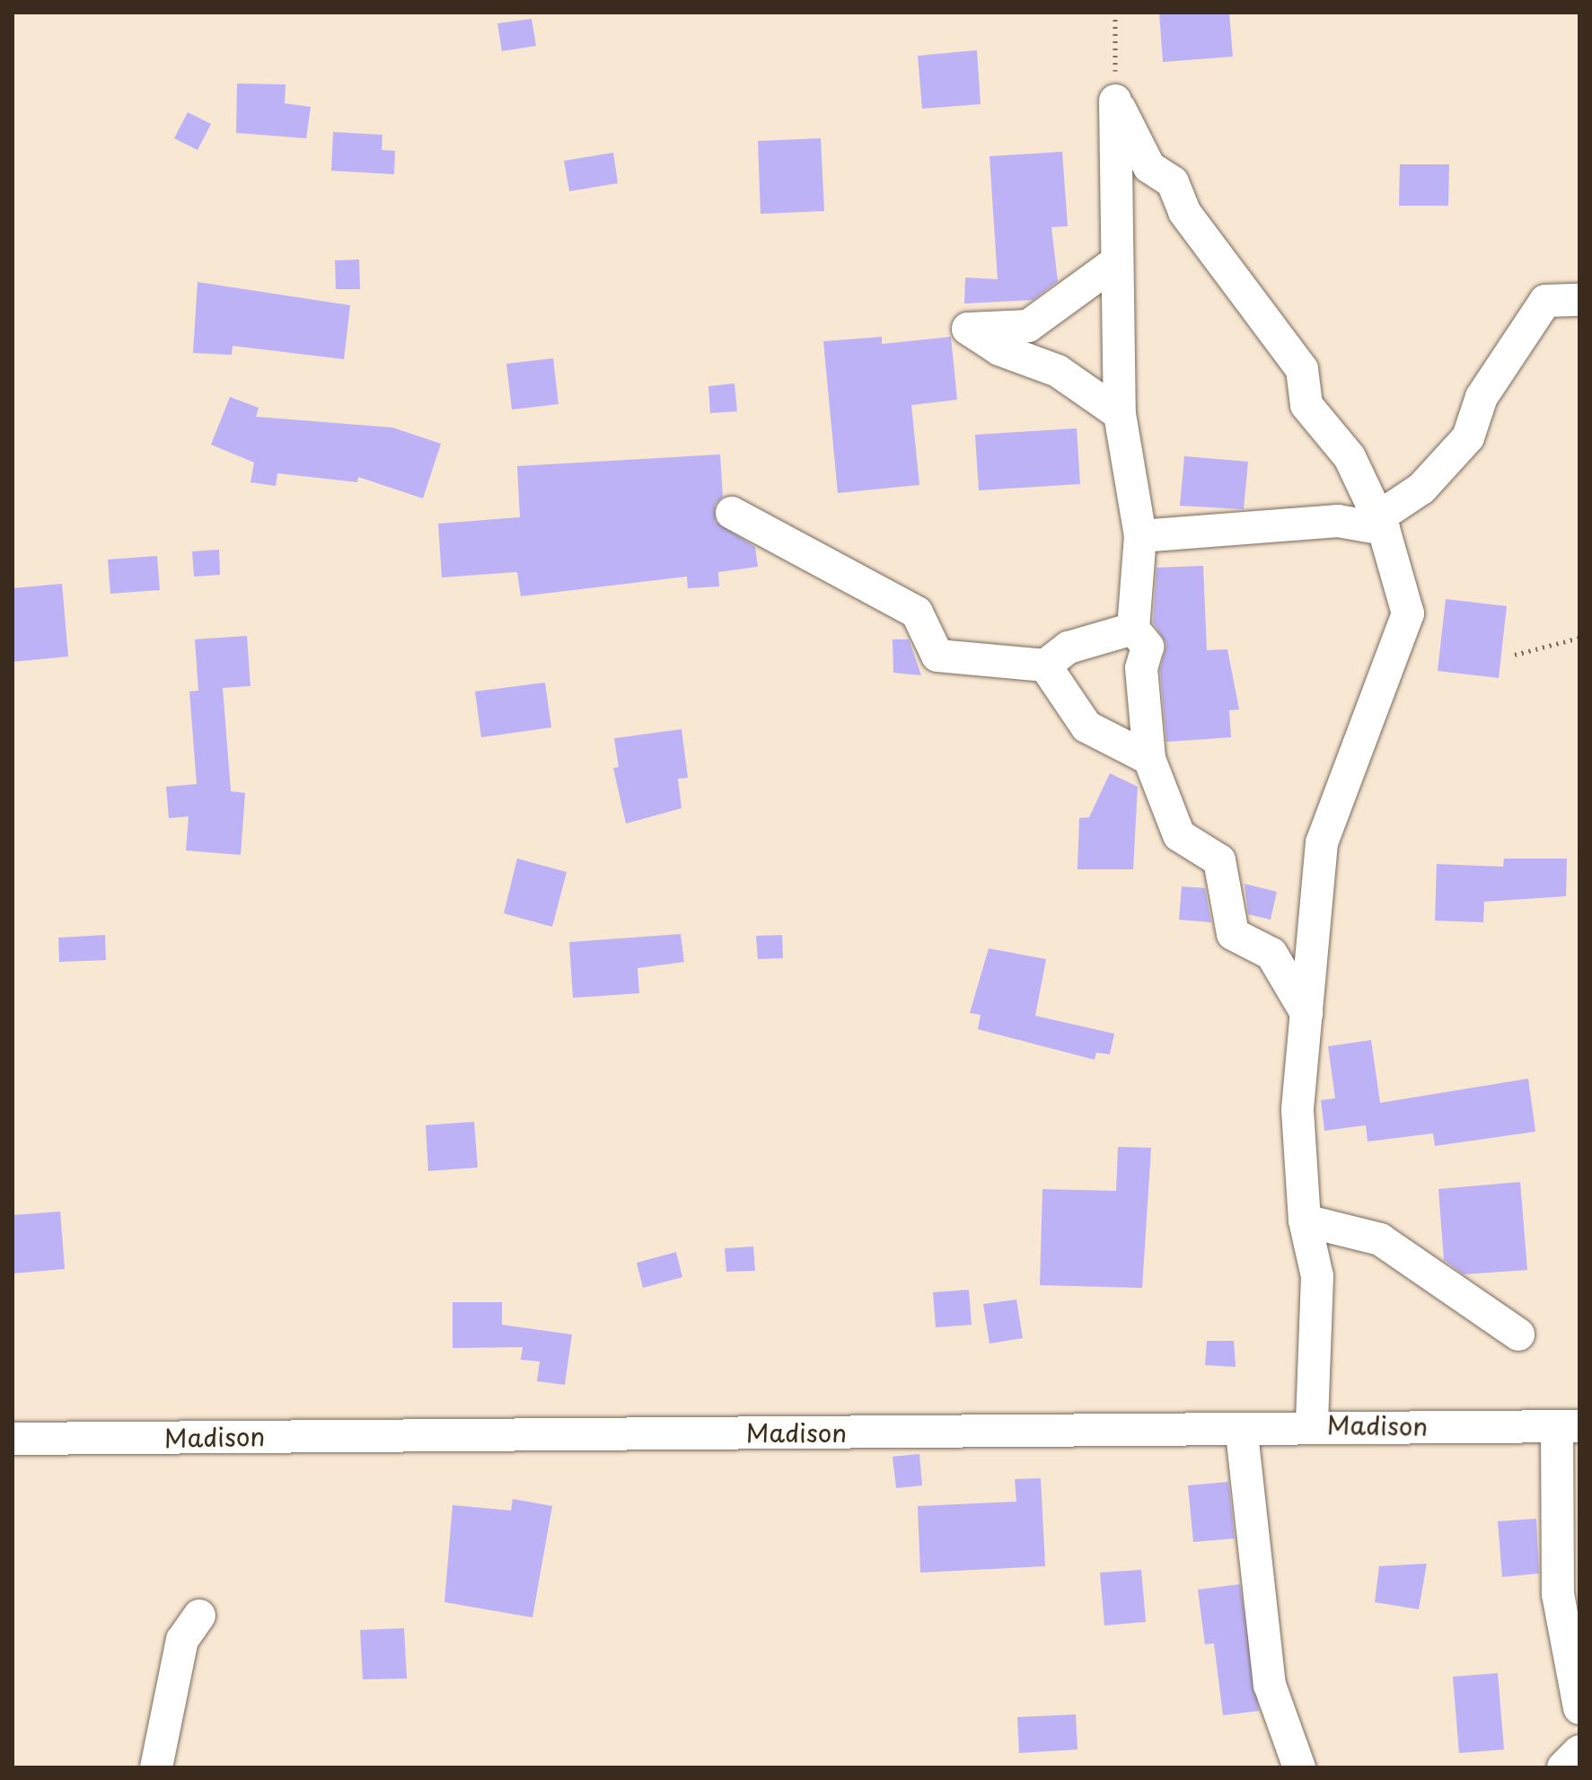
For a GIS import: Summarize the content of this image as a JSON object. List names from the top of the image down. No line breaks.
{"streets":{"street":["Madison"]}}
